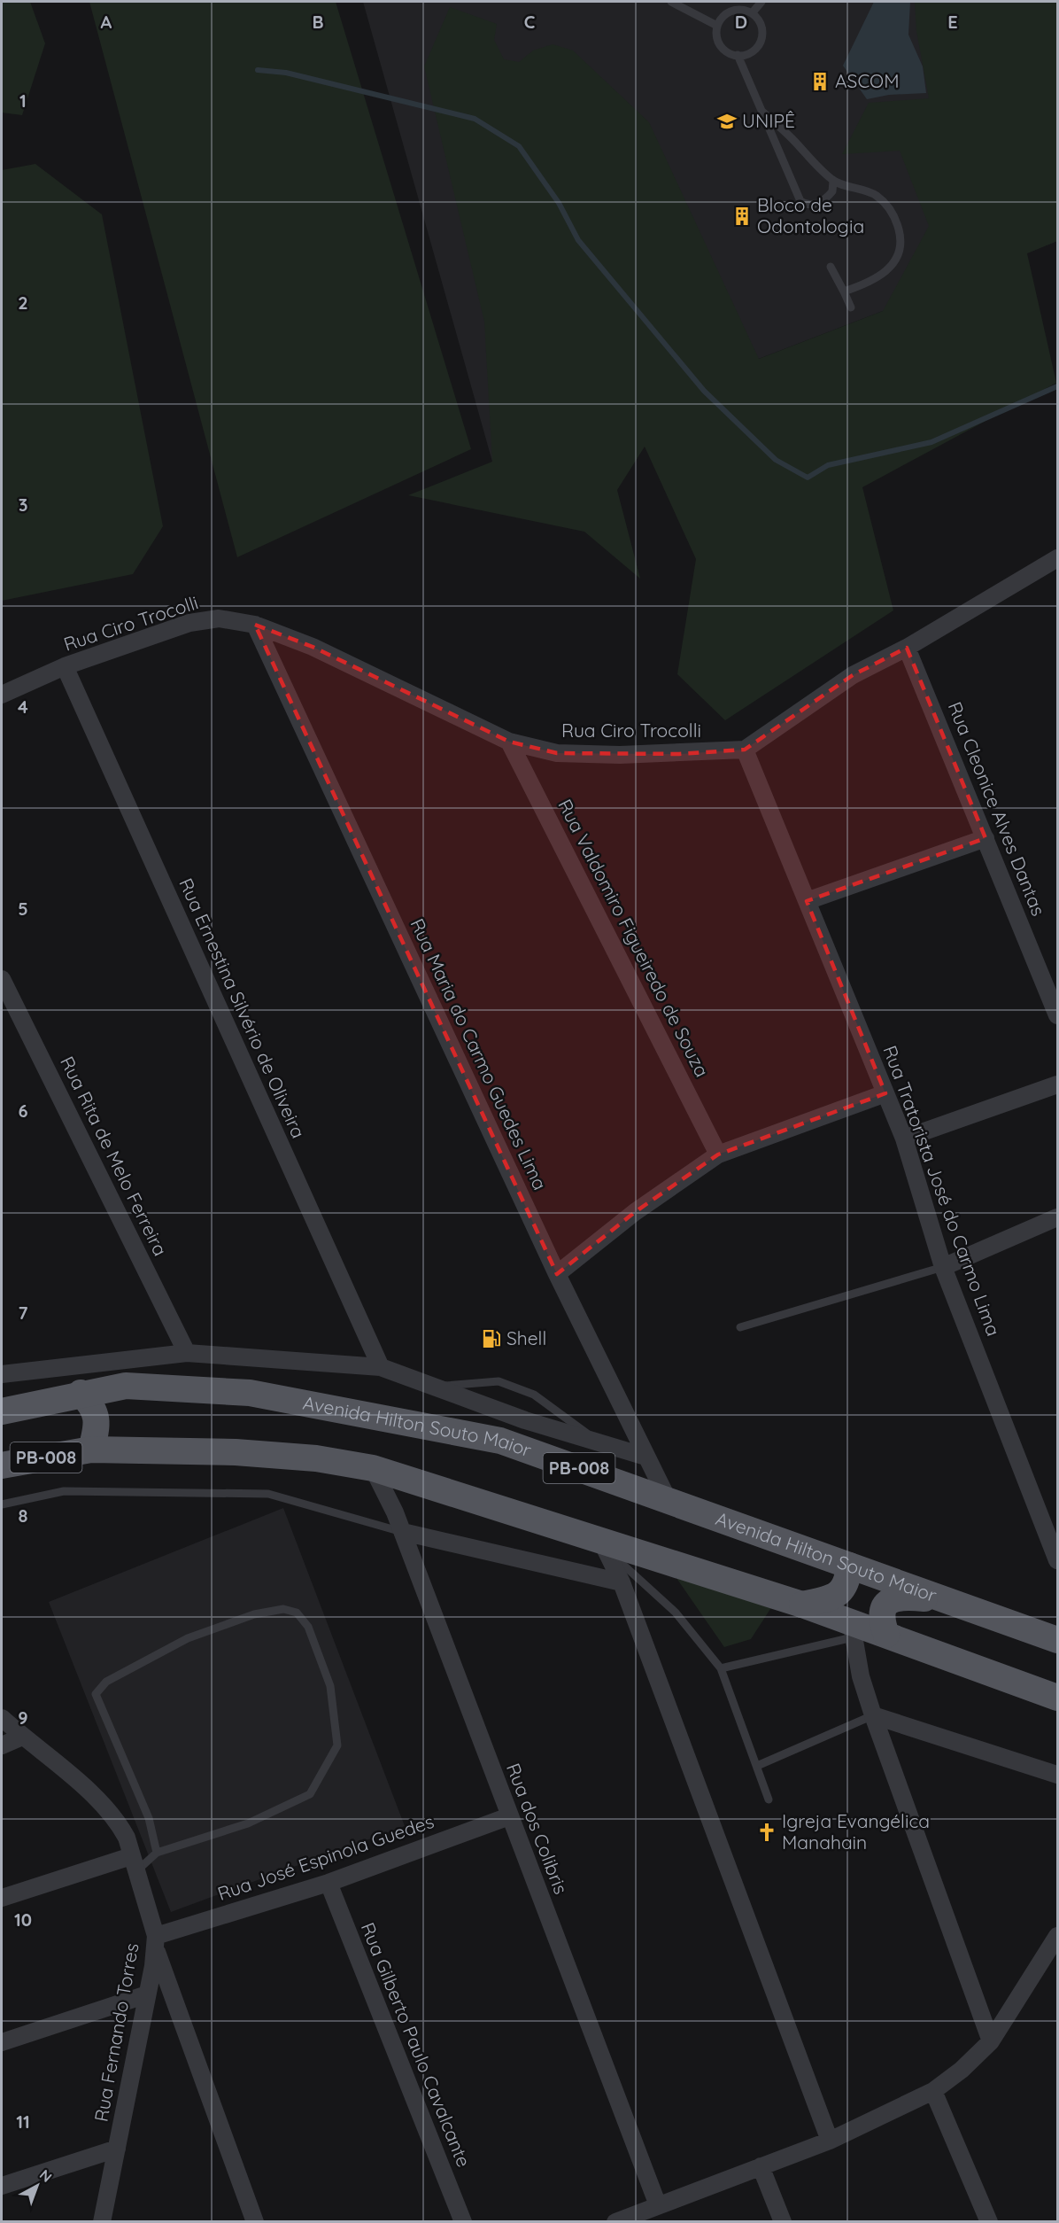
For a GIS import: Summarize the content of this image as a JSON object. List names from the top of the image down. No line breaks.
{"streets":{"main road":["Avenida Hilton Souto Maior","PB-008"],"street":["Rua Ciro Trocolli","Rua Cleonice Alves Dantas","Rua Valdomiro Figueiredo de Souza","Rua Ernestina Silvério de Oliveira","Rua Maria do Carmo Guedes Lima","Rua Rita de Melo Ferreira","Rua Tratorista José do Carmo Lima","Rua dos Colibris","Rua José Espinola Guedes","Rua Fernando Torres","Rua Gilberto Paulo Cavalcante"]},"crossings":[["Rua Ciro Trocolli","Rua Valdomiro Figueiredo de Souza"],["Rua Ciro Trocolli","Rua Ernestina Silvério de Oliveira"],["Rua Ciro Trocolli","Rua Maria do Carmo Guedes Lima"],["Rua Ciro Trocolli","Rua Tratorista José do Carmo Lima"],["Rua Ernestina Silvério de Oliveira","Avenida Hilton Souto Maior"],["Rua Maria do Carmo Guedes Lima","Avenida Hilton Souto Maior"],["Rua Rita de Melo Ferreira","Avenida Hilton Souto Maior"],["PB-008","Rua dos Colibris"],["Rua dos Colibris","Rua José Espinola Guedes"],["Rua José Espinola Guedes","Rua Fernando Torres"],["Rua José Espinola Guedes","Rua Gilberto Paulo Cavalcante"]],"places":{"building":["ASCOM","Bloco de Odontologia"],"school or university":["UNIPÊ"],"fuel station":["Shell"],"church":["Igreja Evangélica Manahain"]},"north":"top right","grid":{"columns":["A","B","C","D","E"],"rows":["1","2","3","4","5","6","7","8","9","10","11"]}}
